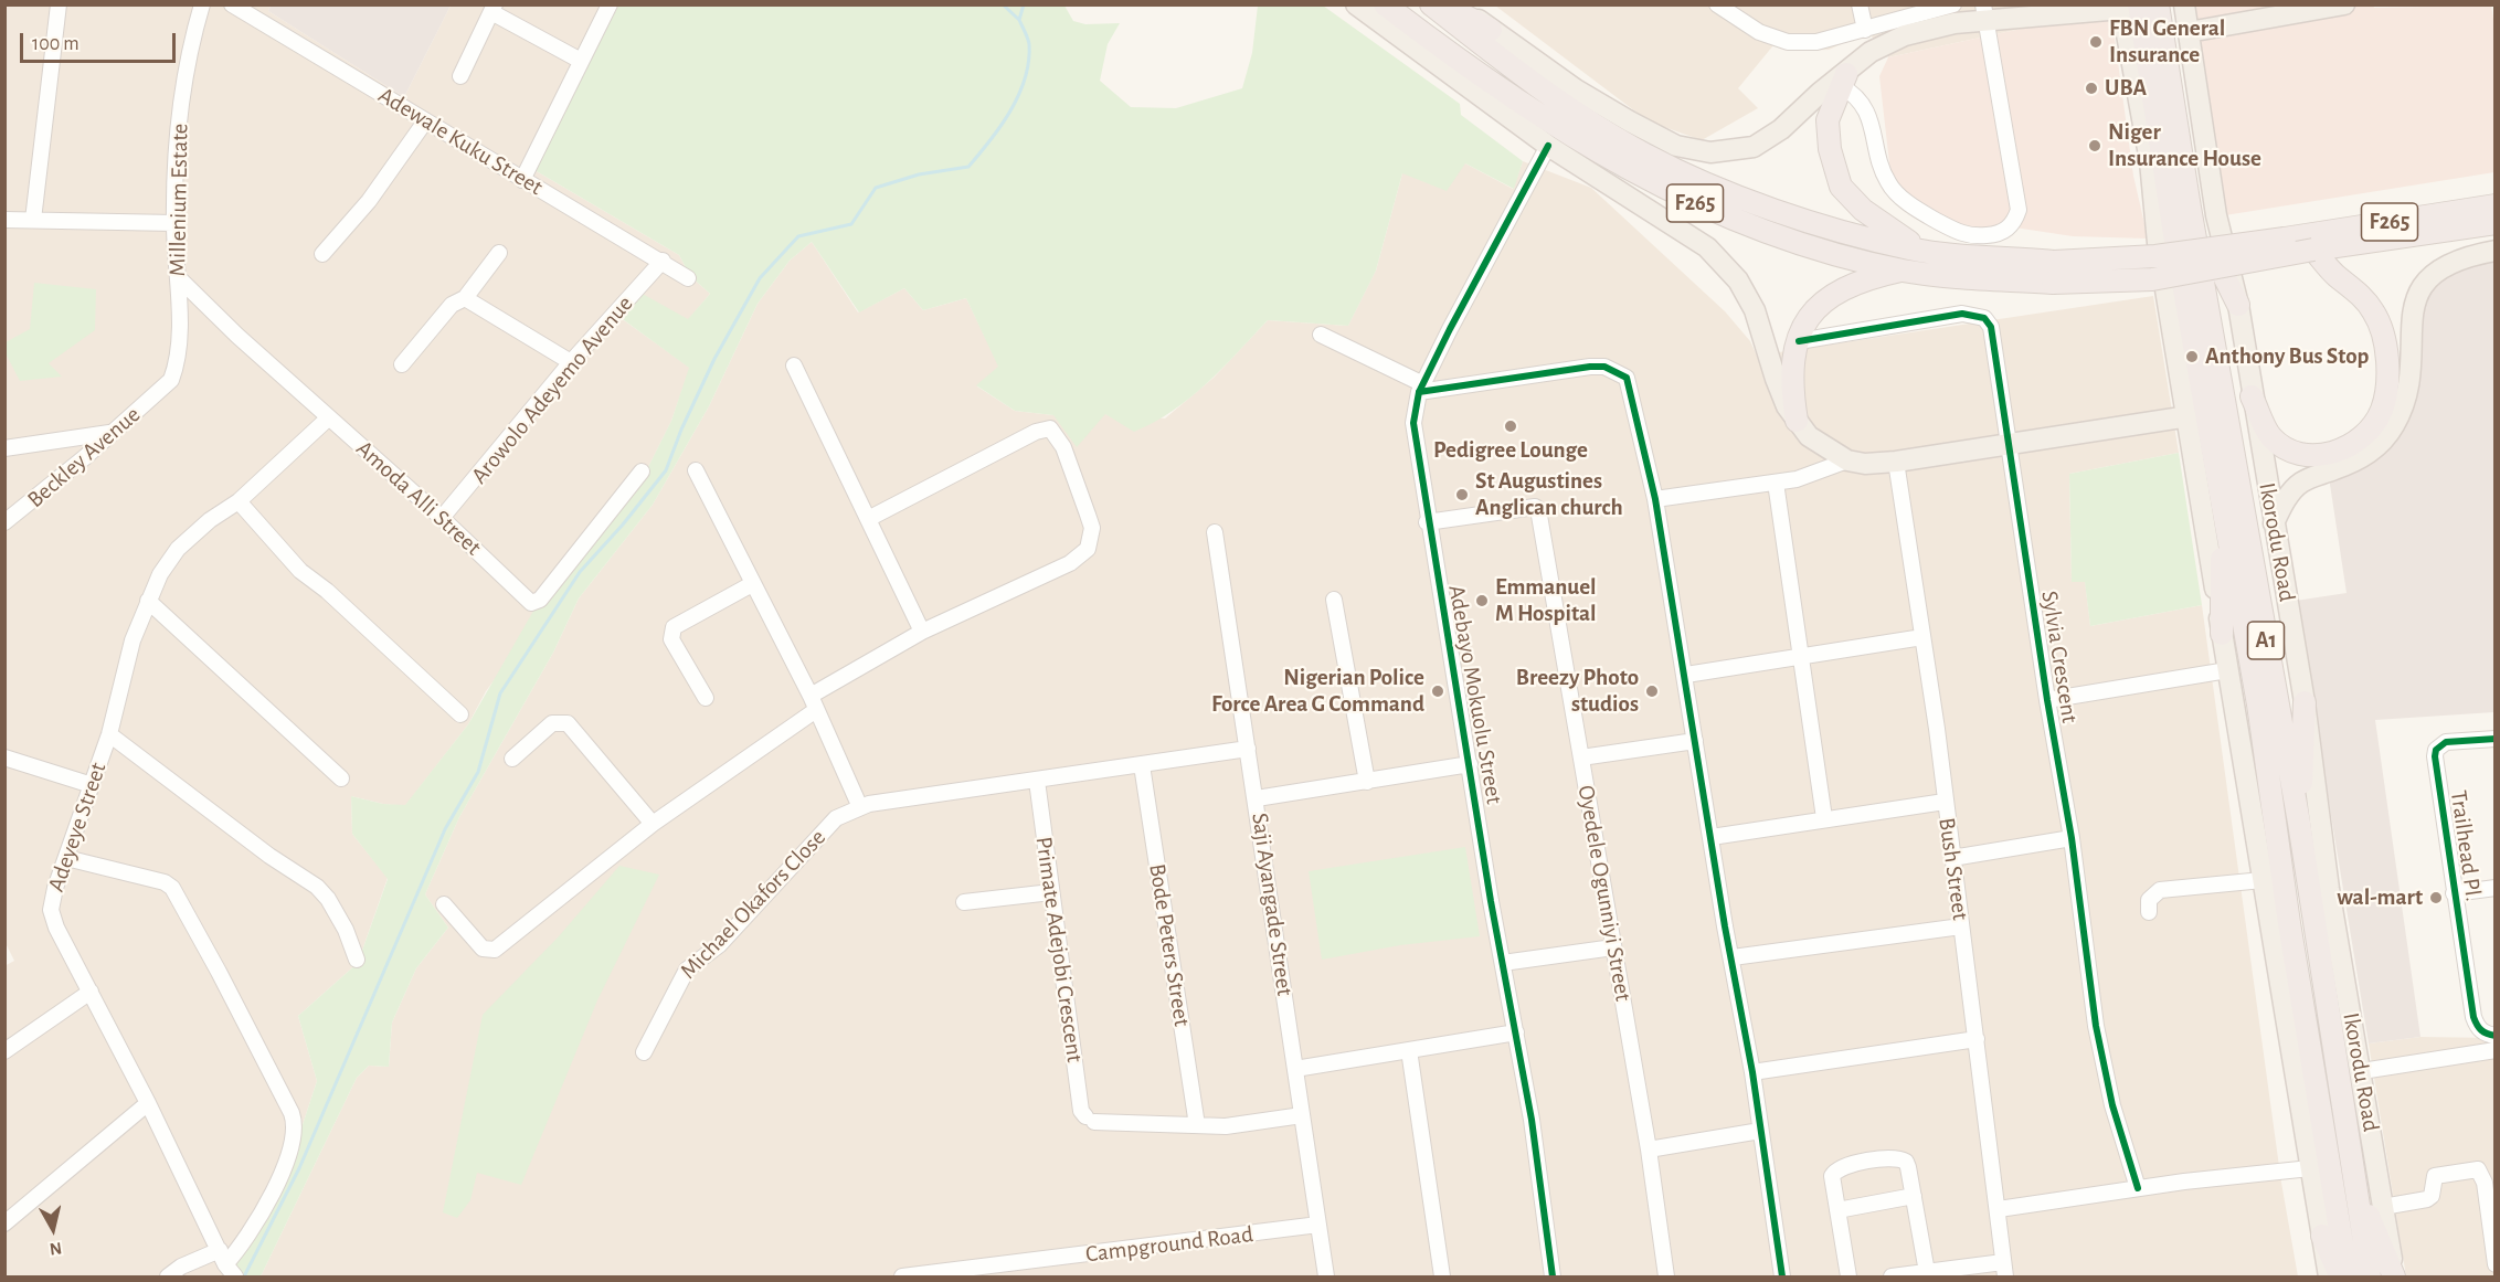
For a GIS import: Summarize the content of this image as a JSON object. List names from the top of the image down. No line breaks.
{"streets":{"highway":["F265","Ikorodu Road","A1"],"street":["Adewale Kuku Street","Millenium Estate","Arowolo Adeyemo Avenue","Beckley Avenue","Amoda Alli Street","Sylvia Crescent","Adebayo Mokuolu Street","Adeyeye Street","Trailhead Pl.","Bush Street","Oyedele Ogunniyi Street","Michael Okafors Close","Saji Ayangade Street","Bode Peters Street","Primate Adejobi Crescent","Campground Road"]},"crossings":[["Adewale Kuku Street","Arowolo Adeyemo Avenue"],["Millenium Estate","Beckley Avenue"],["Millenium Estate","Amoda Alli Street"],["Arowolo Adeyemo Avenue","Amoda Alli Street"],["Amoda Alli Street","Adeyeye Street"],["Adebayo Mokuolu Street","Oyedele Ogunniyi Street"],["Saji Ayangade Street","Campground Road"],["Bode Peters Street","Primate Adejobi Crescent"]],"places":["FBN General Insurance","UBA","Niger Insurance House","Anthony Bus Stop","Pedigree Lounge","St Augustines Anglican church","Emmanuel M Hospital","Nigerian Police Force Area G Command","Breezy Photo studios","wal-mart"],"scale_bar":"100 m","north":"bottom"}
